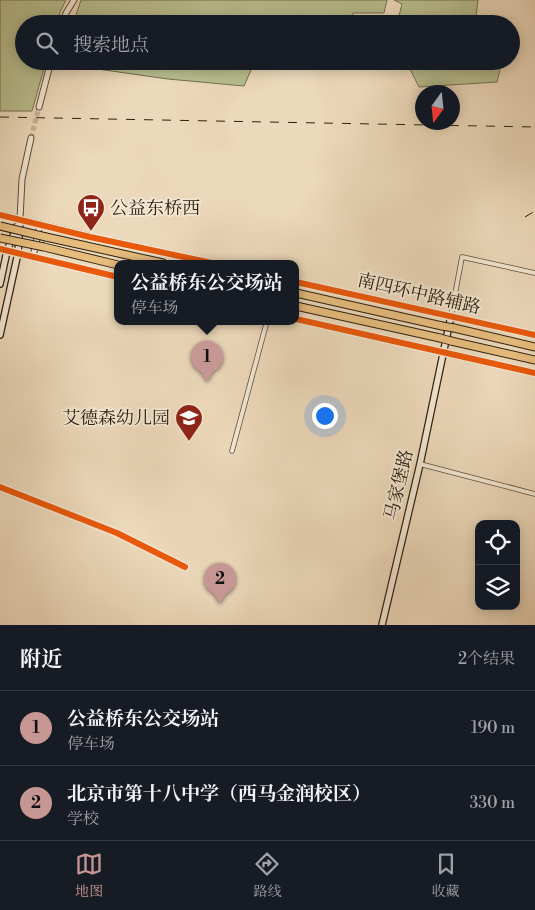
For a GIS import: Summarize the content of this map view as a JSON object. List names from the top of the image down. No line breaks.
{"streets":{"main road":["南四环中路辅路","马家堡路"]},"crossings":[["南四环中路辅路","马家堡路"]],"places":{"bus stop":["公益东桥西"],"school or university":["艾德森幼儿园"]},"north":"bottom","page":{"search":"搜索地点","popup":["公益桥东公交场站","停车场"],"pins":["1","2"],"heading":["附近","2个结果"],"list":[{"mark":"1","name":"公益桥东公交场站","note":"停车场","value":"190 m"},{"mark":"2","name":"北京市第十八中学（西马金润校区）","note":"学校","value":"330 m"}],"nav":["地图","路线","收藏"]}}
